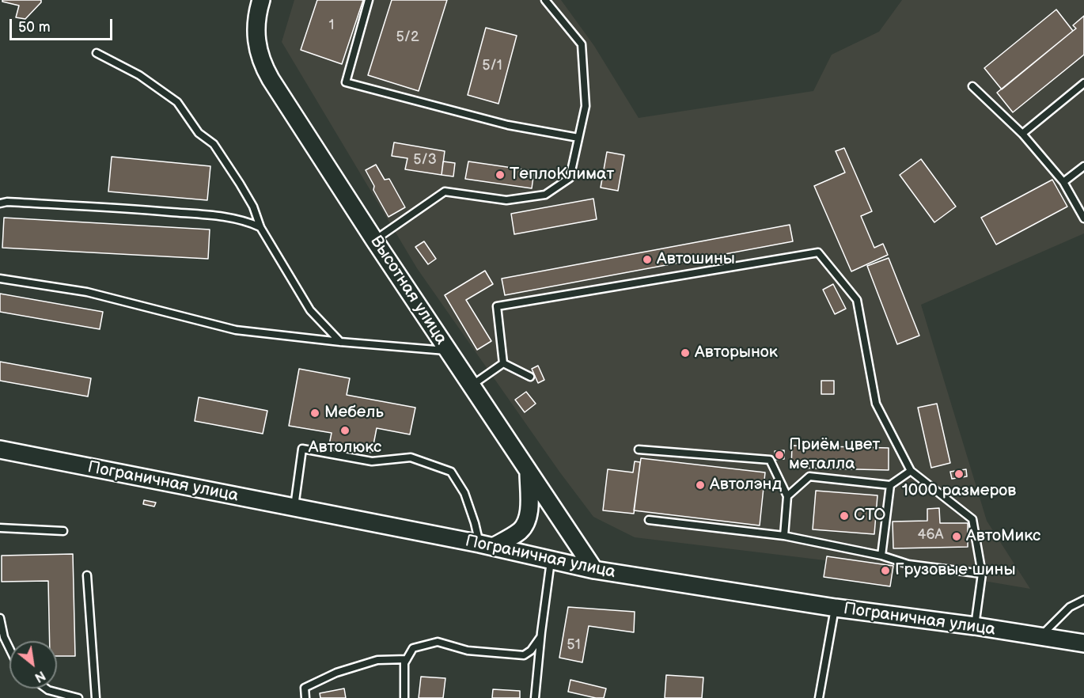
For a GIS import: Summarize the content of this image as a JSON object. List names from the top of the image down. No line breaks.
{"streets":{"street":["Высотная улица","Пограничная улица"]},"crossings":[["Высотная улица","Пограничная улица"]],"places":["ТеплоКлимат","Автошины","Авторынок","Мебель","Автолюкс","Приём цвет металла","1000 размеров","Автолэнд","СТО","АвтоМикс","Грузовые шины"],"house_numbers":["1","5/2","5/1","5/3","46А","51"],"scale_bar":"50 m","north":"bottom right"}
